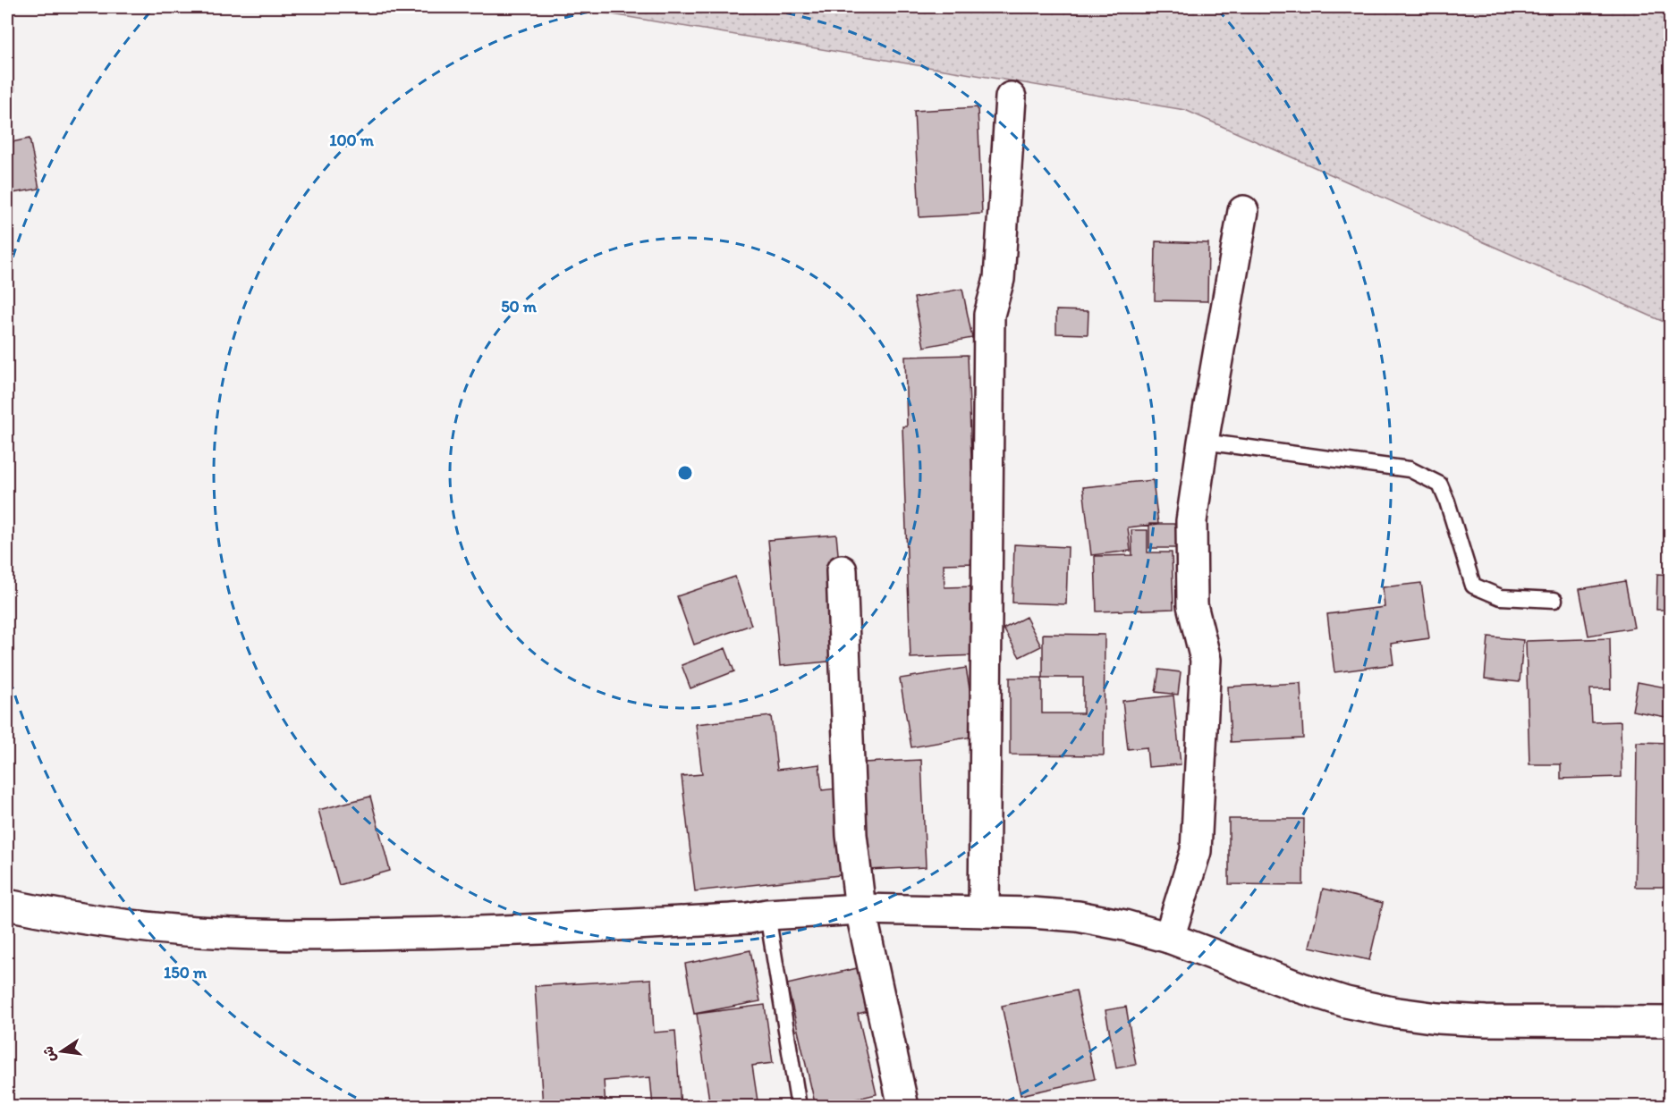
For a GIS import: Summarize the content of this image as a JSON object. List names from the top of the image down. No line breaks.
{"north":"left","rings":["100 m","50 m","150 m"]}
